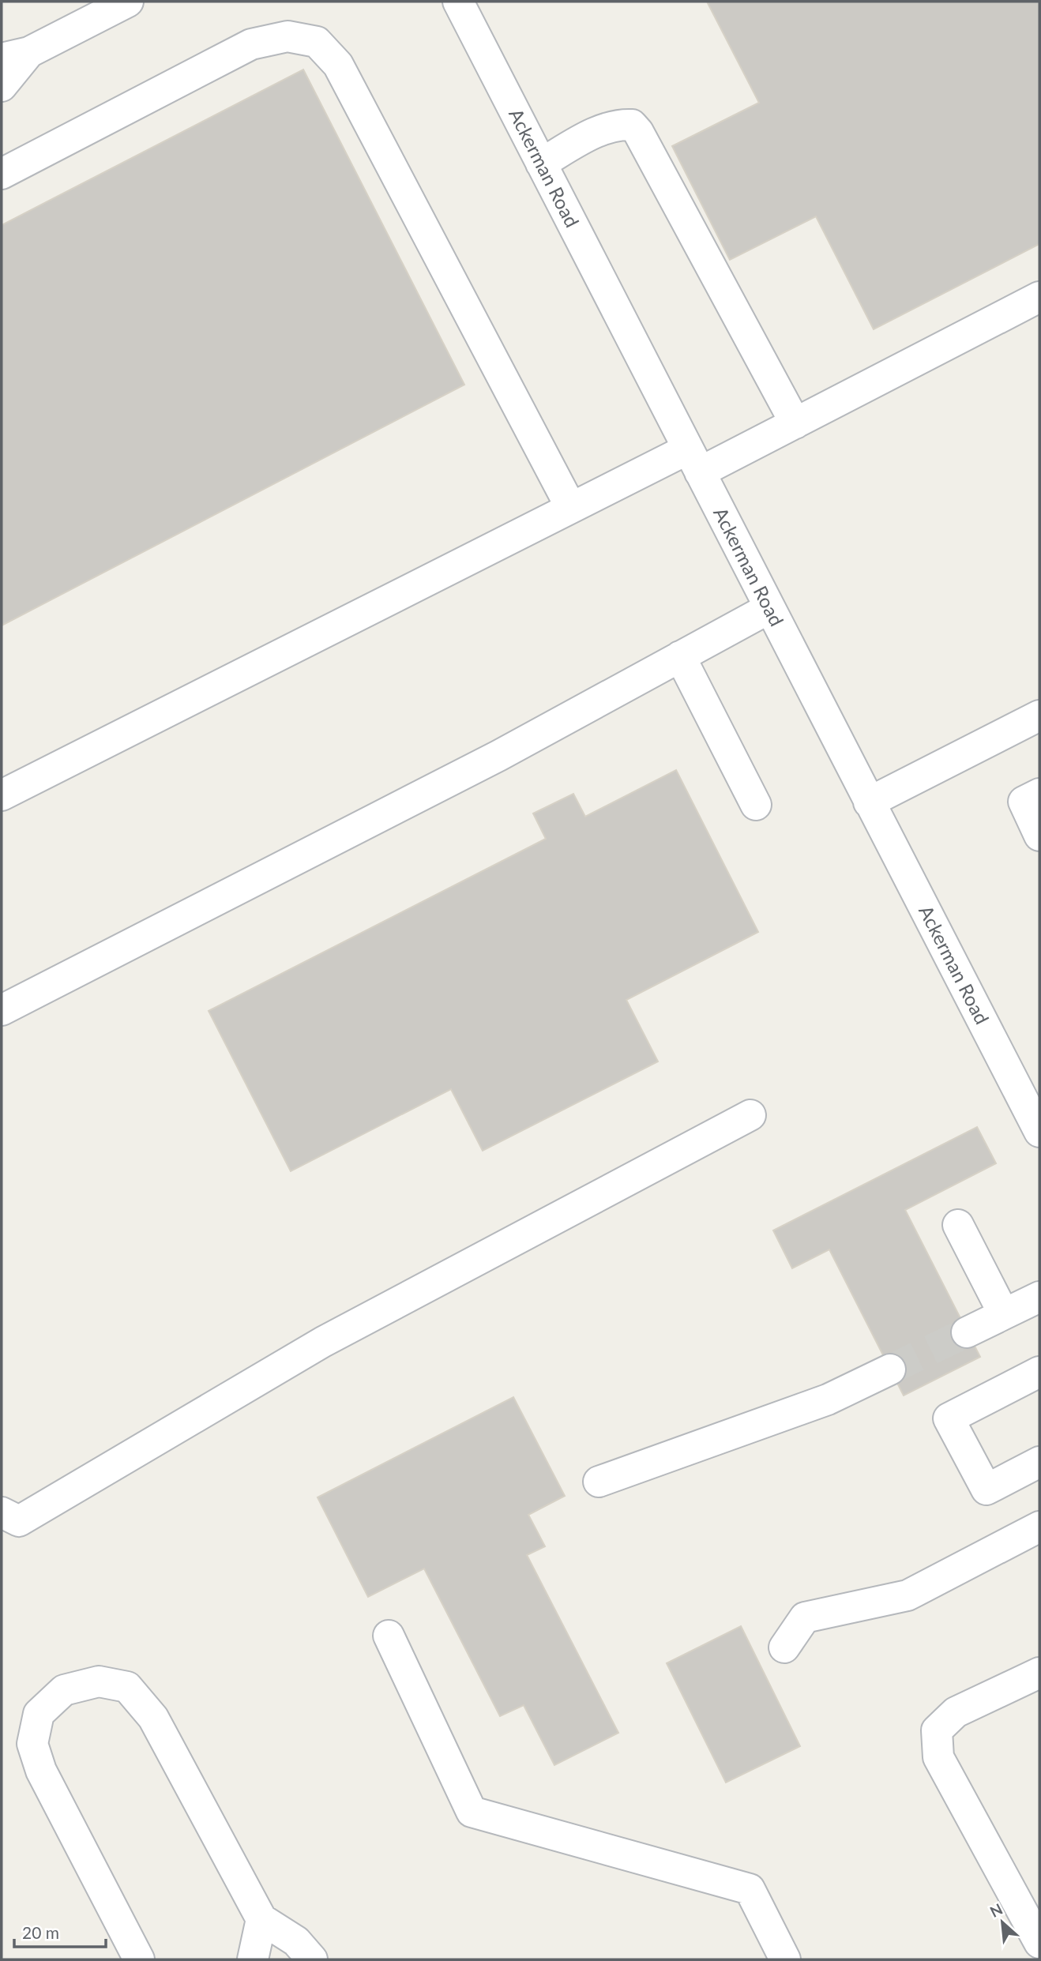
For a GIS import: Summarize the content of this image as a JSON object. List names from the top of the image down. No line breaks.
{"streets":{"street":["Ackerman Road"]},"scale_bar":"20 m","north":"top left"}
